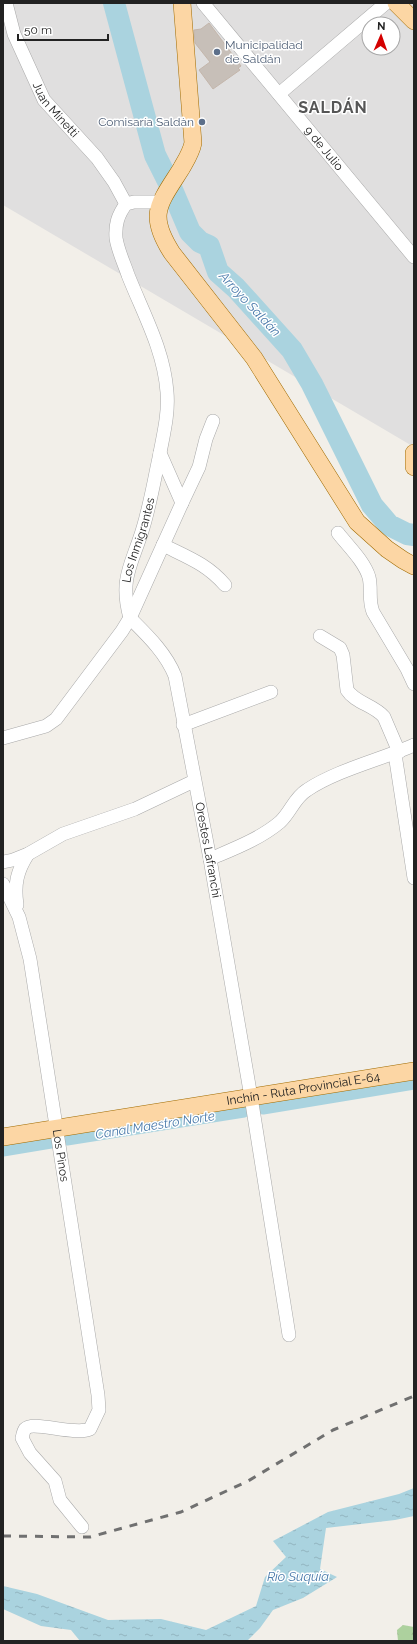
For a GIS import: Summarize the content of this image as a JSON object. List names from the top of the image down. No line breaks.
{"streets":{"main road":["Inchín - Ruta Provincial E-64"],"street":["Juan Minetti","9 de Julio","Los Inmigrantes","Orestes Lafranchi","Los Pinos"]},"crossings":[["Juan Minetti","Los Inmigrantes"],["Los Inmigrantes","Orestes Lafranchi"],["Orestes Lafranchi","Inchín - Ruta Provincial E-64"],["Inchín - Ruta Provincial E-64","Los Pinos"]],"districts":["SALDÁN"],"water":["Arroyo Saldán","Canal Maestro Norte","Río Suquía"],"places":["Municipalidad de Saldán","Comisaría Saldàn"],"scale_bar":"50 m","north":"top"}
